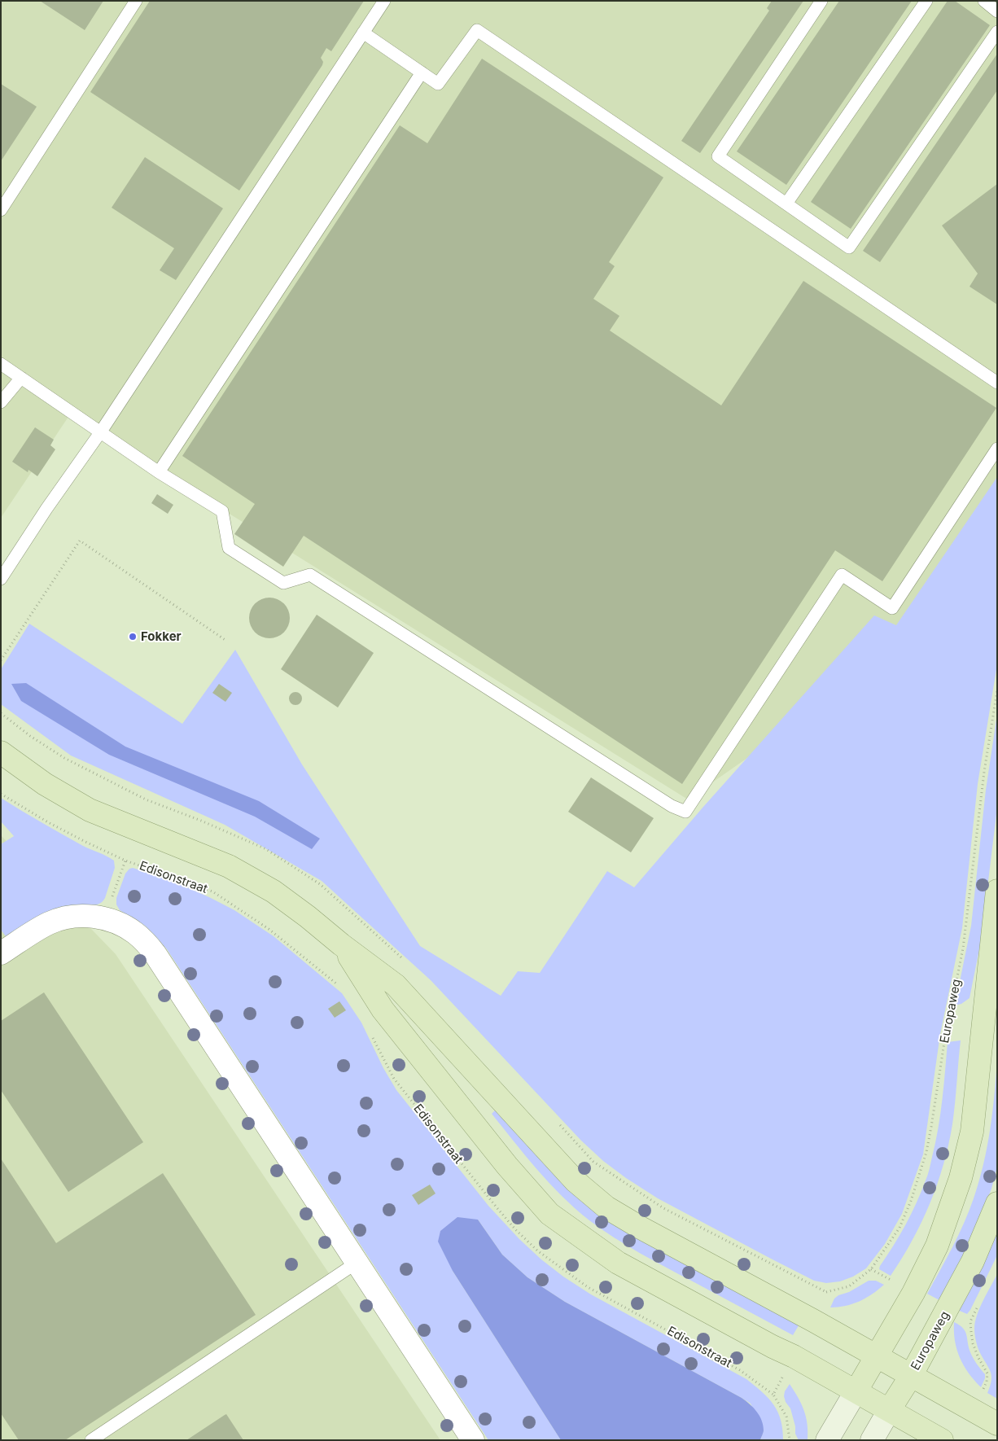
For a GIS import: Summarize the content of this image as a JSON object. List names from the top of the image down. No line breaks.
{"streets":{"main road":["Europaweg"],"path":["Edisonstraat"]},"places":["Fokker"]}
